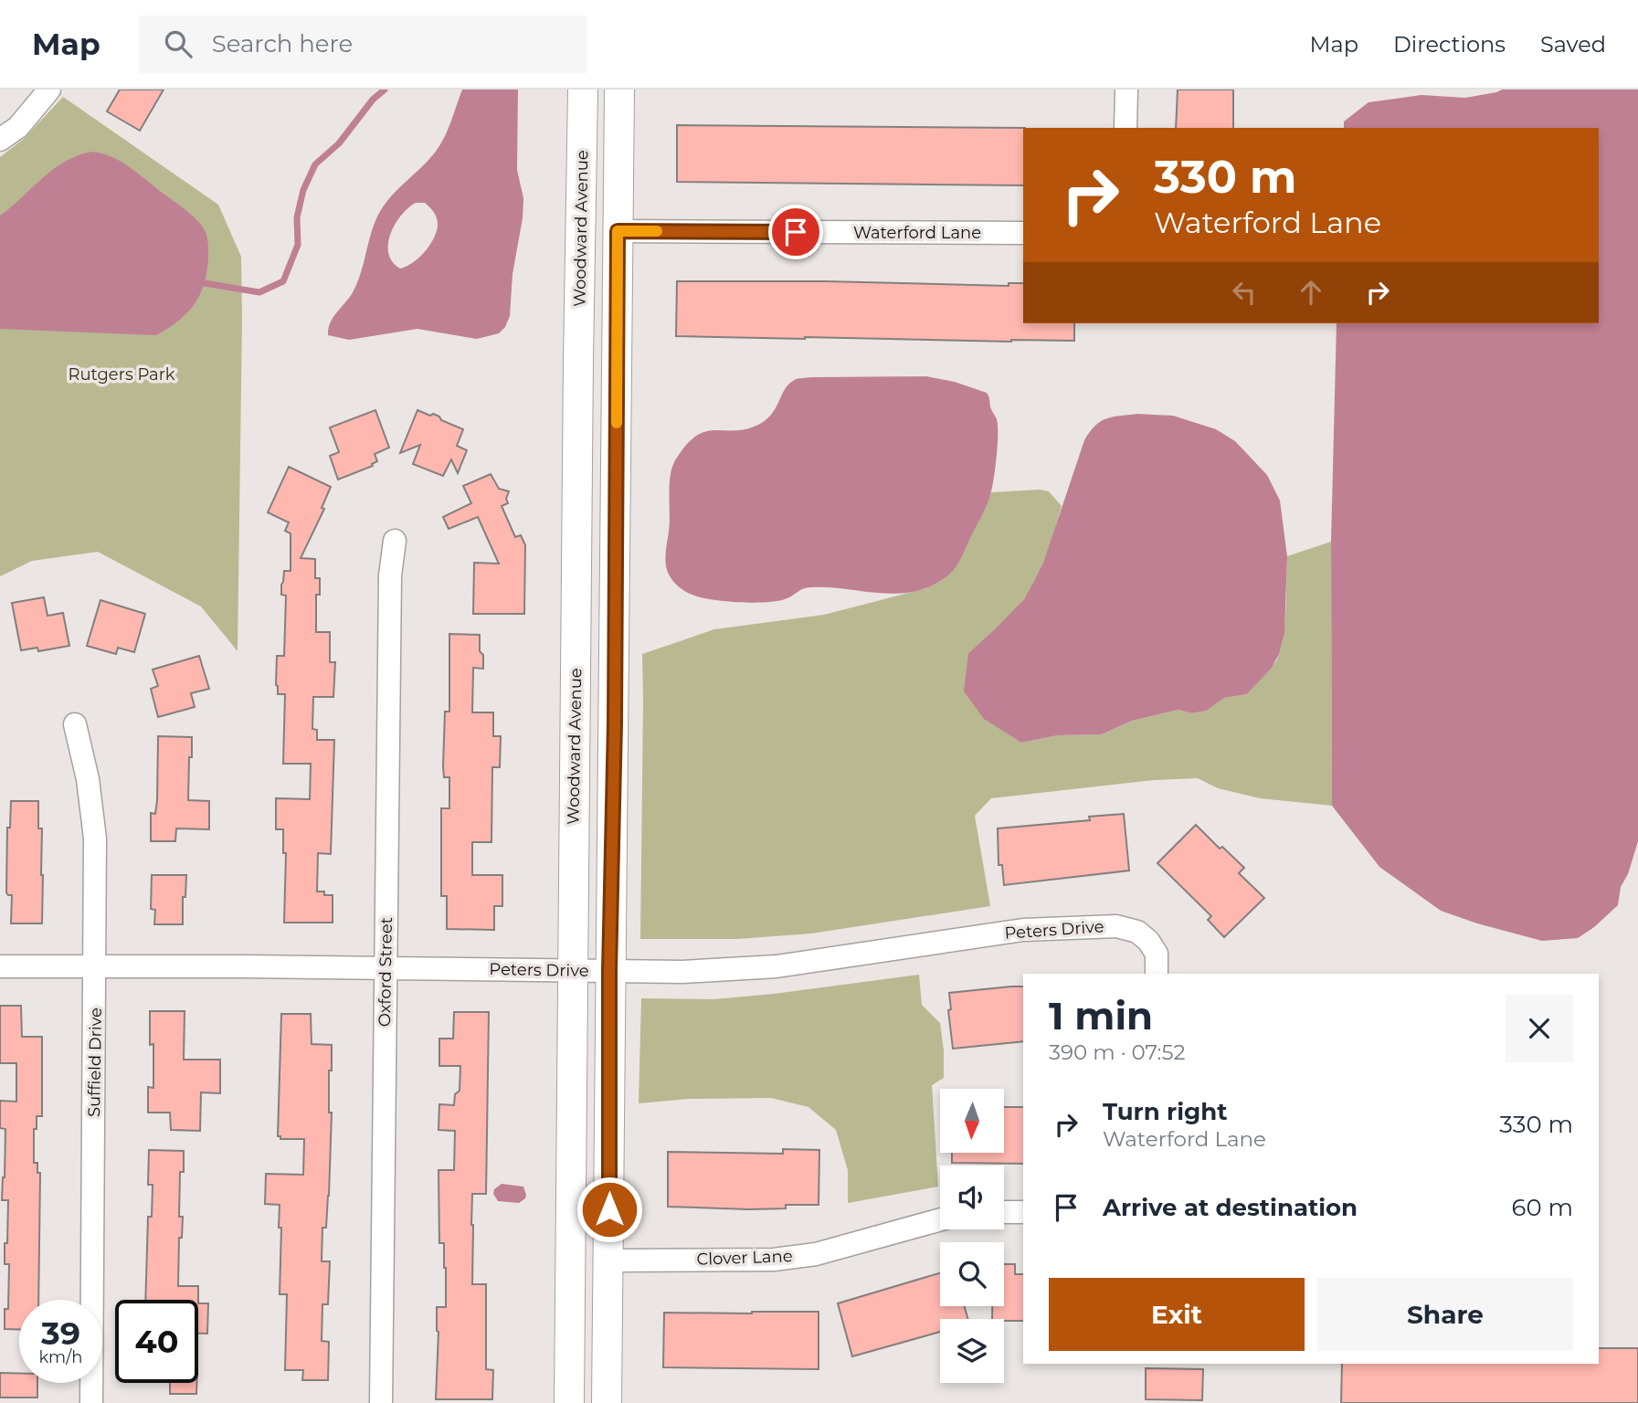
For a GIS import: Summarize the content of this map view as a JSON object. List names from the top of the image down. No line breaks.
{"streets":{"street":["Woodward Avenue","Waterford Lane","Peters Drive","Oxford Street","Suffield Drive","Clover Lane"]},"crossings":[["Woodward Avenue","Peters Drive"],["Peters Drive","Oxford Street"],["Peters Drive","Suffield Drive"]],"parks":["Rutgers Park"],"north":"bottom","page":{"header":"Map","search":"Search here","nav":["Map","Directions","Saved"],"turn":["330 m","Waterford Lane"],"heading":["1 min","390 m · 07:52"],"list":[{"name":"Turn right","note":"Waterford Lane","value":"330 m"},{"name":"Arrive at destination","value":"60 m"}],"buttons":["Exit","Share"],"speed":"39 km/h","limit":"40"}}
